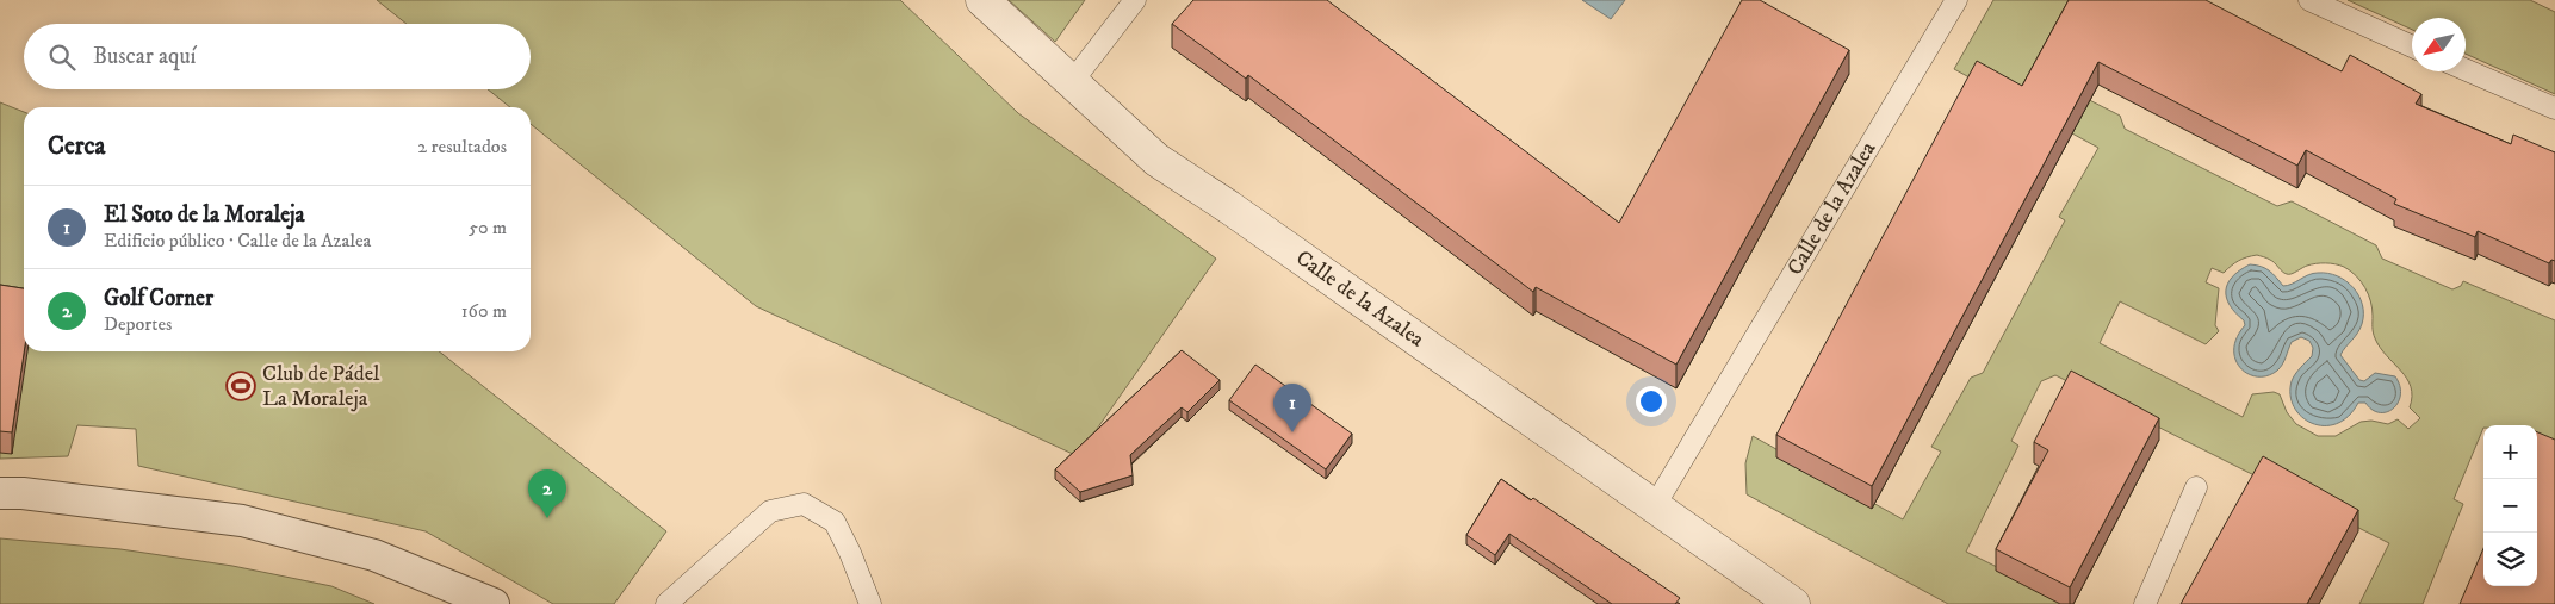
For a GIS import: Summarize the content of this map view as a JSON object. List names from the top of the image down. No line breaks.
{"streets":{"street":["Calle de la Azalea"]},"places":{"sports":["Club de Pádel La Moraleja"]},"north":"bottom left","page":{"search":"Buscar aquí","heading":["Cerca","2 resultados"],"list":[{"mark":"1","name":"El Soto de la Moraleja","note":"Edificio público · Calle de la Azalea","value":"50 m"},{"mark":"2","name":"Golf Corner","note":"Deportes","value":"160 m"}],"pins":["1","2"],"map_buttons":["+","−"]}}
